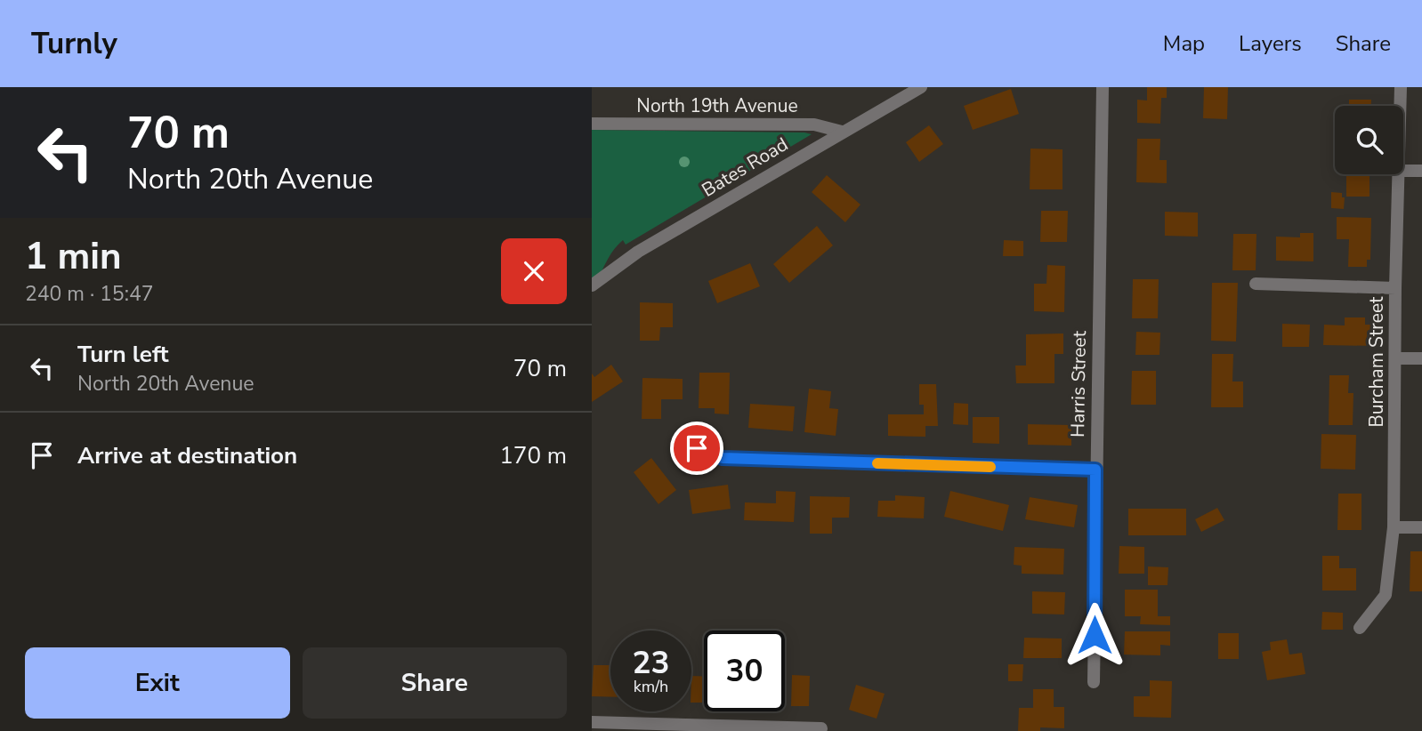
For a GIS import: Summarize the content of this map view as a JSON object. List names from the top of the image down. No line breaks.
{"streets":{"street":["North 19th Avenue","Bates Road","Burcham Street","Harris Street"]},"crossings":[["North 19th Avenue","Bates Road"]],"page":{"header":"Turnly","nav":["Map","Layers","Share"],"turn":["70 m","North 20th Avenue"],"heading":["1 min","240 m · 15:47"],"list":[{"name":"Turn left","note":"North 20th Avenue","value":"70 m"},{"name":"Arrive at destination","value":"170 m"}],"speed":"23 km/h","limit":"30","buttons":["Exit","Share"]}}
